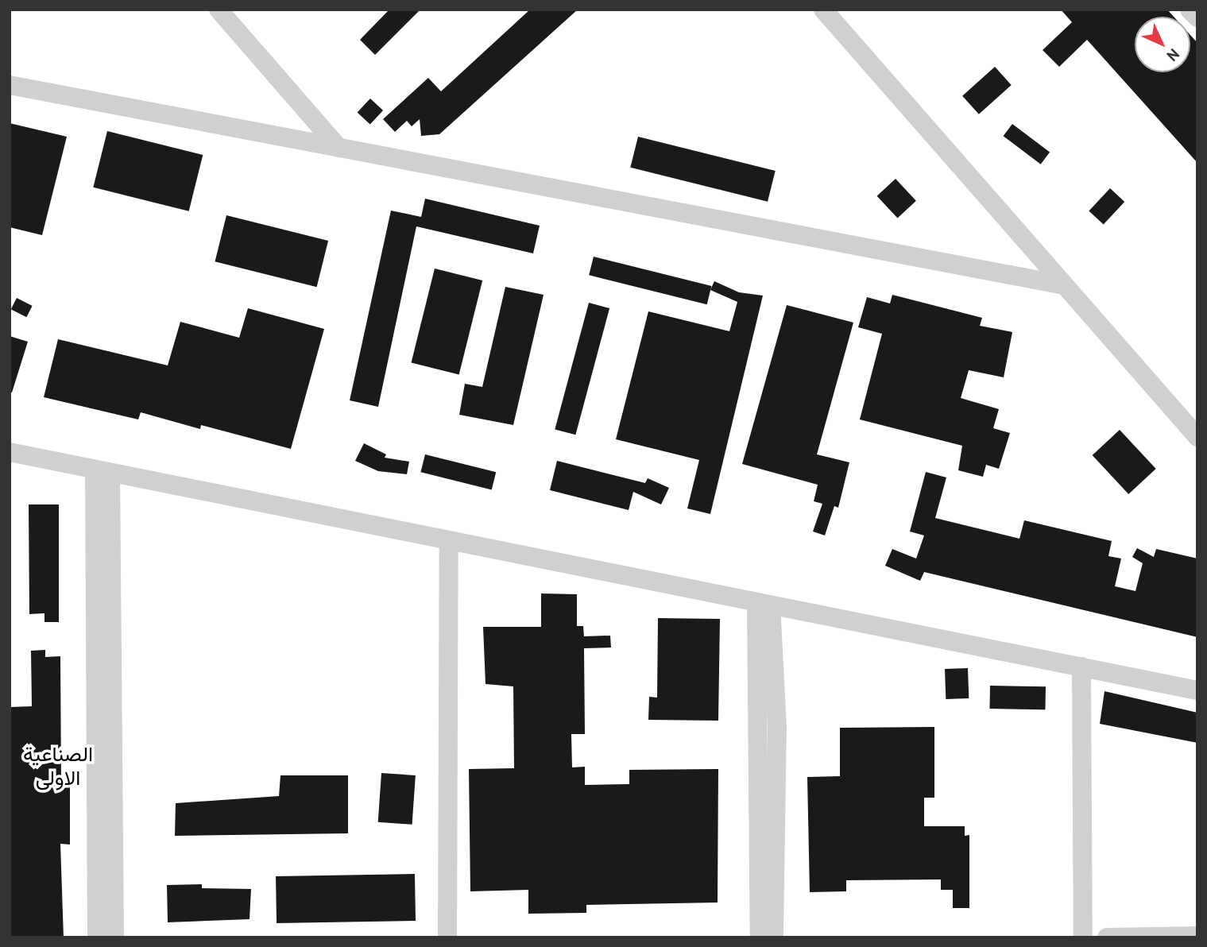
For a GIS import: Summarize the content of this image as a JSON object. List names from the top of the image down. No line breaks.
{"districts":["الصناعية الاولى"],"north":"bottom right"}
